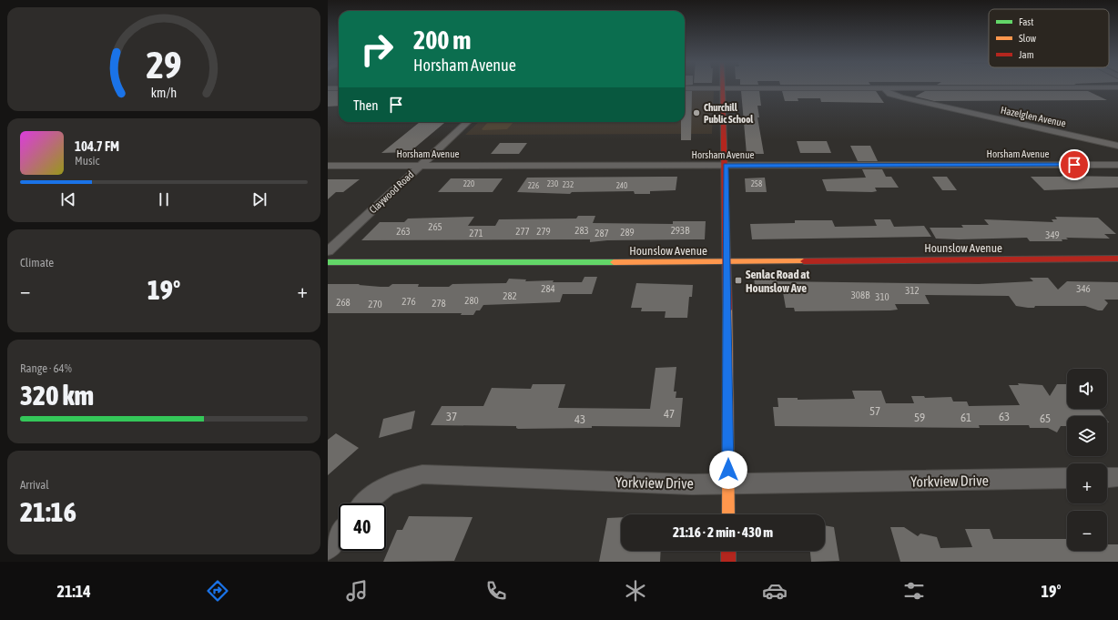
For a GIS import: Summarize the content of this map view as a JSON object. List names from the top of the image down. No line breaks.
{"streets":{"street":["Hazelglen Avenue","Horsham Avenue","Claywood Road","Hounslow Avenue","Yorkview Drive"]},"crossings":[["Horsham Avenue","Claywood Road"]],"places":{"other":["Churchill Public School"],"transit":["Senlac Road at Hounslow Ave"]},"house_numbers":["220","230","258","232","226","240","265","283","293B","263","277","279","289","271","287","349","284","346","312","308B","282","310","280","276","268","278","270","57","47","37","63","59","61","65","43"],"legend":["Fast","Slow","Jam"],"page":{"turn":["200 m","Horsham Avenue"],"then":"Then","song":["104.7 FM","Music"],"tile":["Climate",["Range · 64%","320 km"],["Arrival","21:16"]],"heat":["−","19°","+"],"map_buttons":["+","−"],"limit":"40","trip":"21:16 · 2 min · 430 m","tabs":["21:14","19°"],"gauge":["29","km/h"]}}
